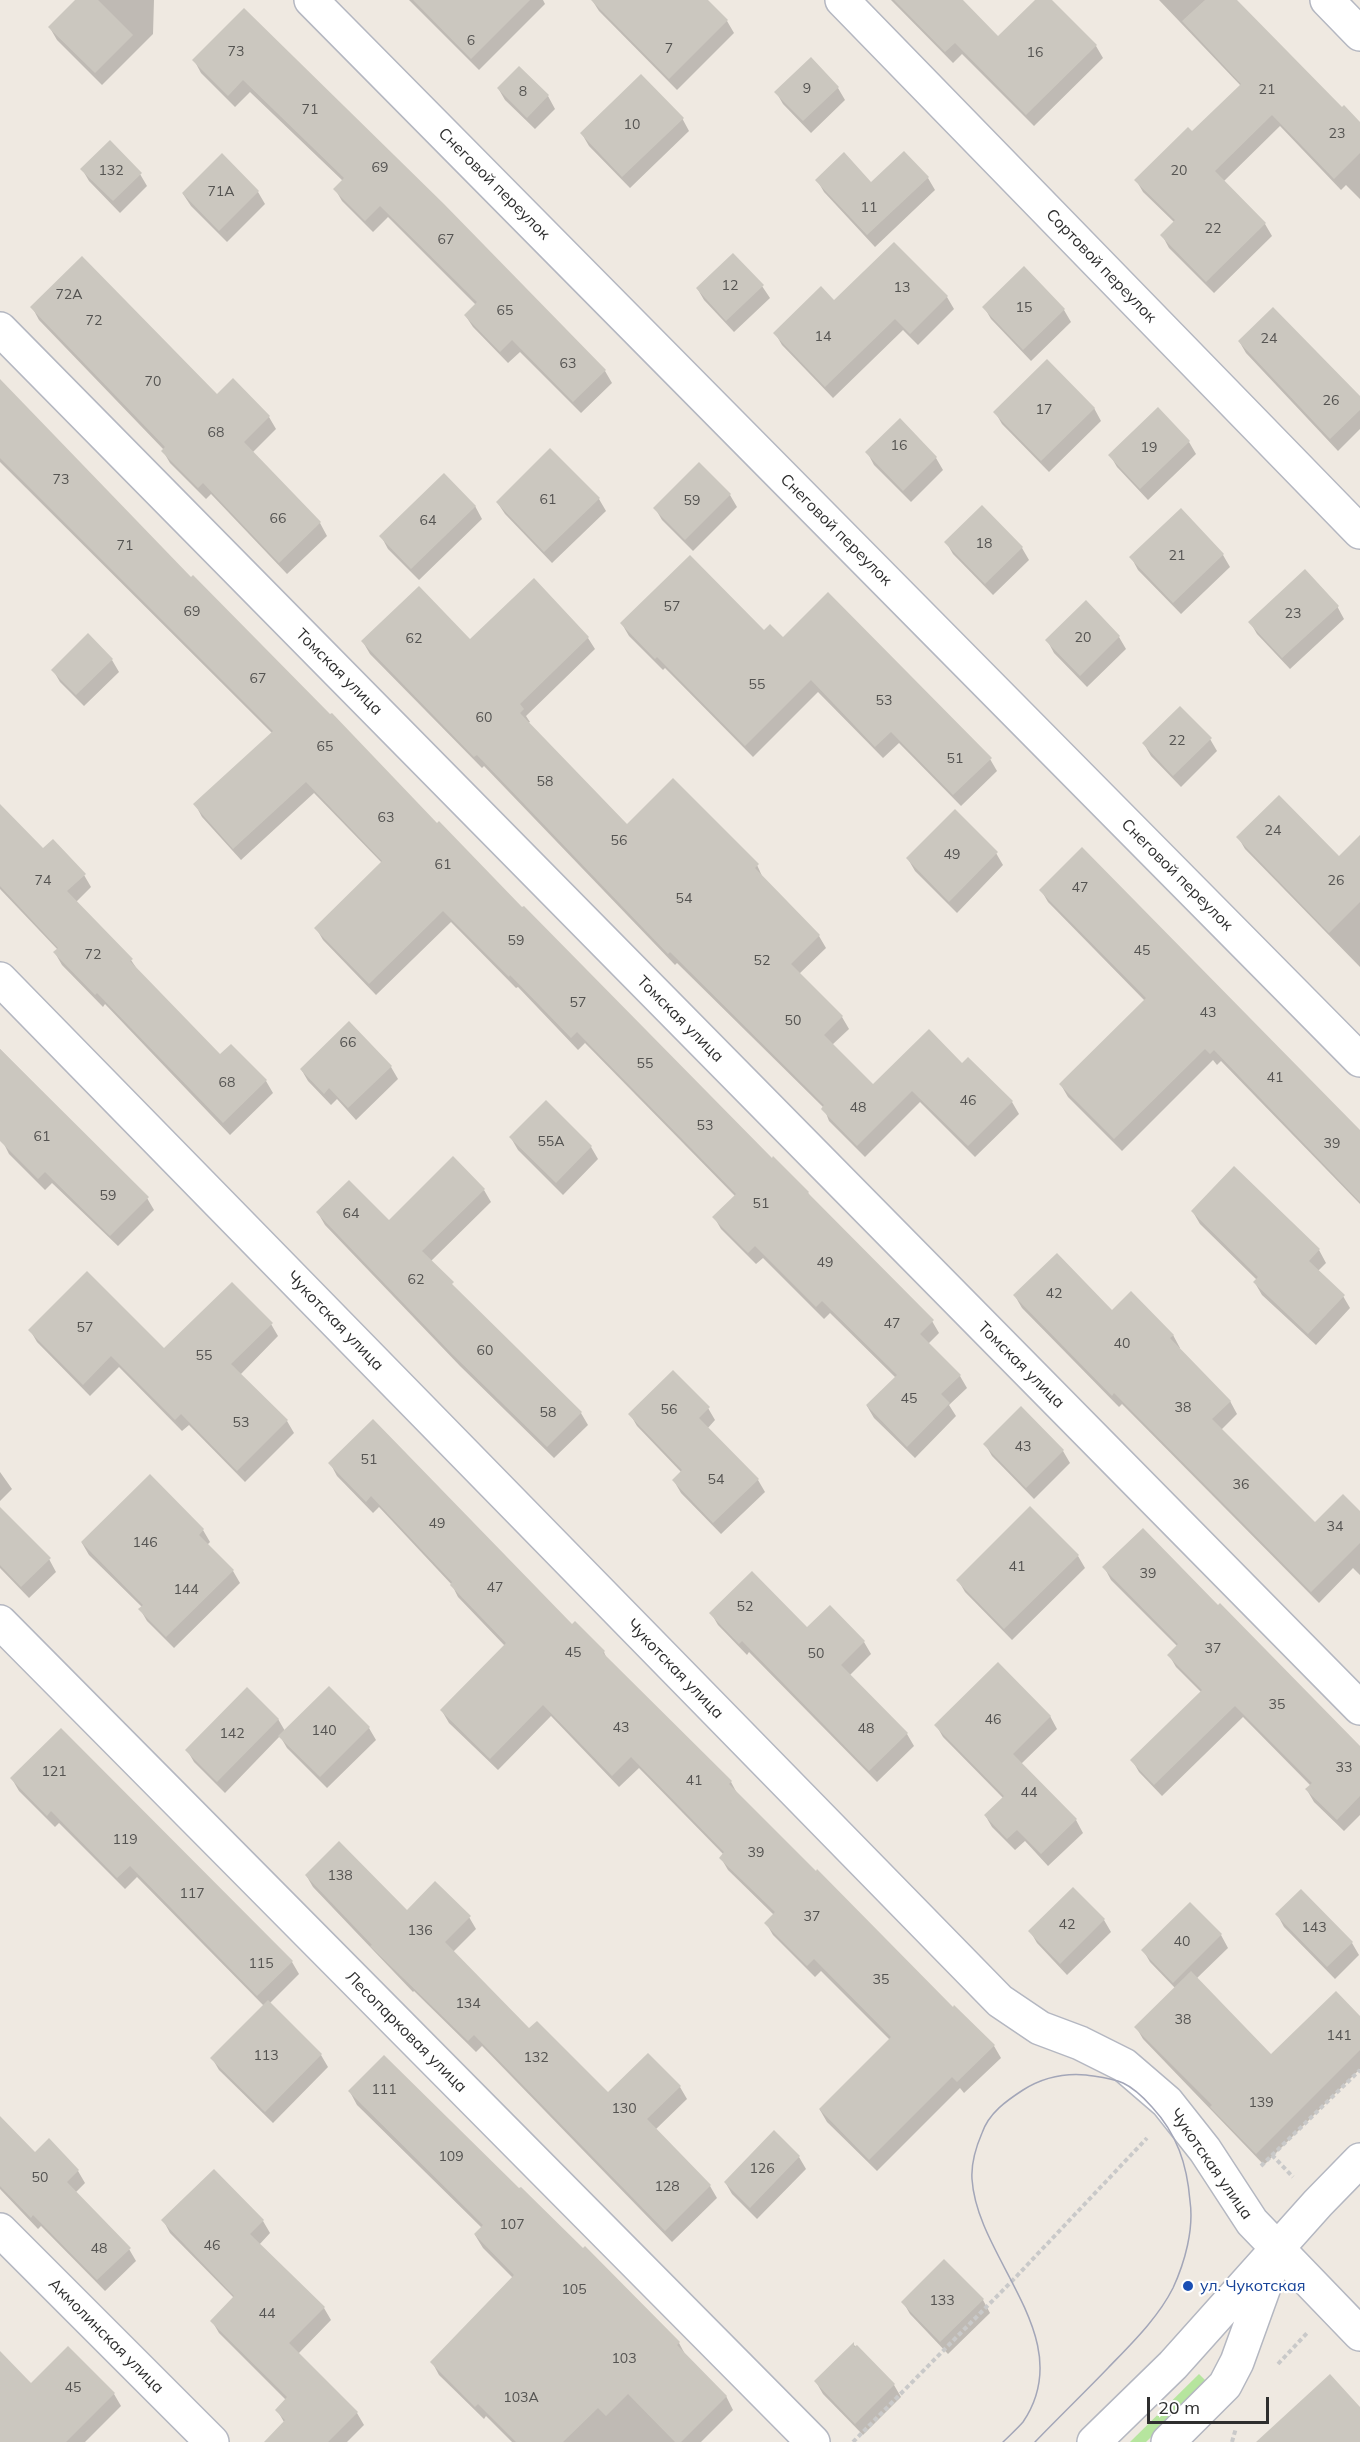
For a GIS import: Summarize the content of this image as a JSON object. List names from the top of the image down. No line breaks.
{"streets":{"street":["Снеговой переулок","Сортовой переулок","Томская улица","Чукотская улица","Лесопарковая улица","Акмолинская улица"]},"places":["ул. Чукотская"],"house_numbers":["6","7","73","16","9","21","8","71","10","23","69","132","20","71А","11","22","67","12","13","72А","15","65","72","14","24","63","70","26","17","68","16","19","73","61","59","66","64","18","71","21","57","69","23","20","62","67","55","53","60","22","65","51","58","63","24","56","49","61","74","26","47","54","59","45","72","52","57","43","50","66","55","41","68","46","48","53","61","55А","39","59","51","64","49","62","42","47","57","40","60","55","45","38","56","58","53","43","51","54","36","49","34","146","41","39","47","144","52","37","45","50","35","46","43","48","140","142","33","121","41","44","119","39","138","117","37","42","143","136","40","115","35","134","38","141","113","132","111","139","130","109","126","50","128","107","46","48","105","133","44","103","45","103А"],"scale_bar":"20 m"}
